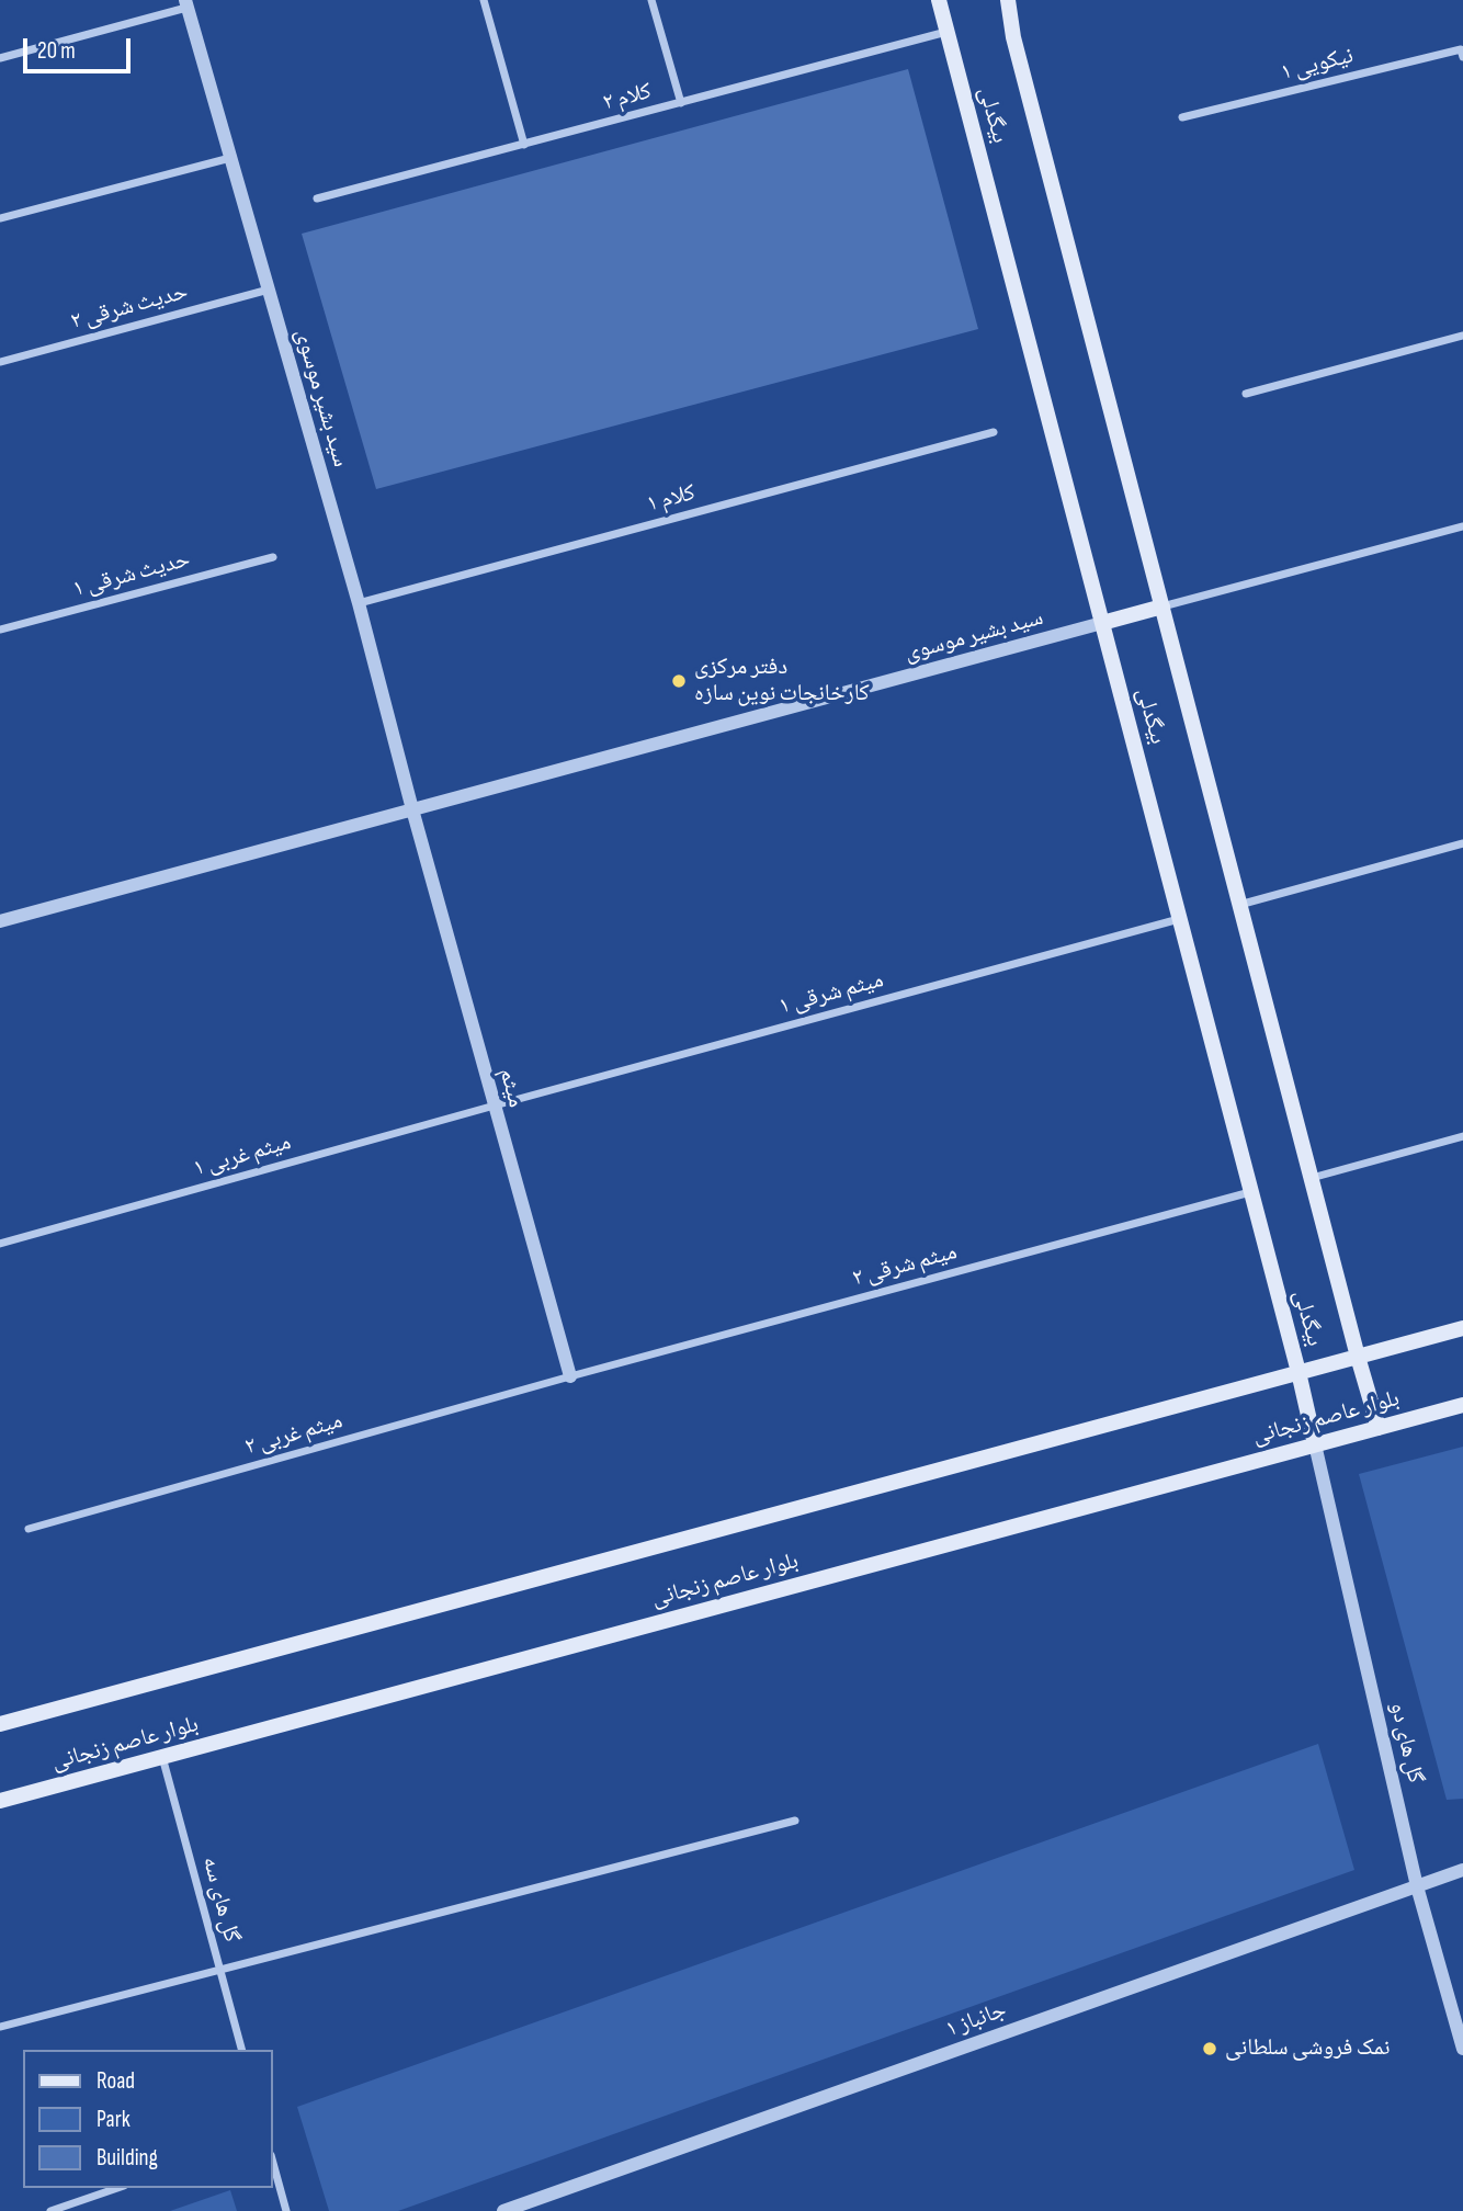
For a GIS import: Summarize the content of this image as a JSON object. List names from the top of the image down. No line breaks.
{"streets":{"main road":["بیگدلی","بلوار عاصم زنجانی"],"street":["نیکویی ۱","کلام ۲","حدیث شرقی ۲","سید بشیر موسوی","کلام ۱","حدیث شرقی ۱","میثم شرقی ۱","میثم","میثم غربی ۱","میثم شرقی ۲","میثم غربی ۲","گل های دو","گل های سه","جانباز ۱"]},"crossings":[["کلام ۲","بیگدلی"],["بیگدلی","سید بشیر موسوی"],["بیگدلی","میثم شرقی ۱"],["بیگدلی","میثم شرقی ۲"],["بیگدلی","بلوار عاصم زنجانی"],["بیگدلی","گل های دو"],["حدیث شرقی ۲","سید بشیر موسوی"],["سید بشیر موسوی","کلام ۱"],["سید بشیر موسوی","میثم"],["میثم شرقی ۱","میثم"],["میثم شرقی ۱","میثم غربی ۱"],["میثم","میثم غربی ۱"],["میثم","میثم شرقی ۲"],["میثم","میثم غربی ۲"],["میثم شرقی ۲","میثم غربی ۲"],["بلوار عاصم زنجانی","گل های دو"],["بلوار عاصم زنجانی","گل های سه"],["گل های دو","جانباز ۱"]],"places":["دفتر مرکزی کارخانجات نوین سازه","نمک فروشی سلطانی"],"legend":["Road","Park","Building"],"scale_bar":"20 m"}
